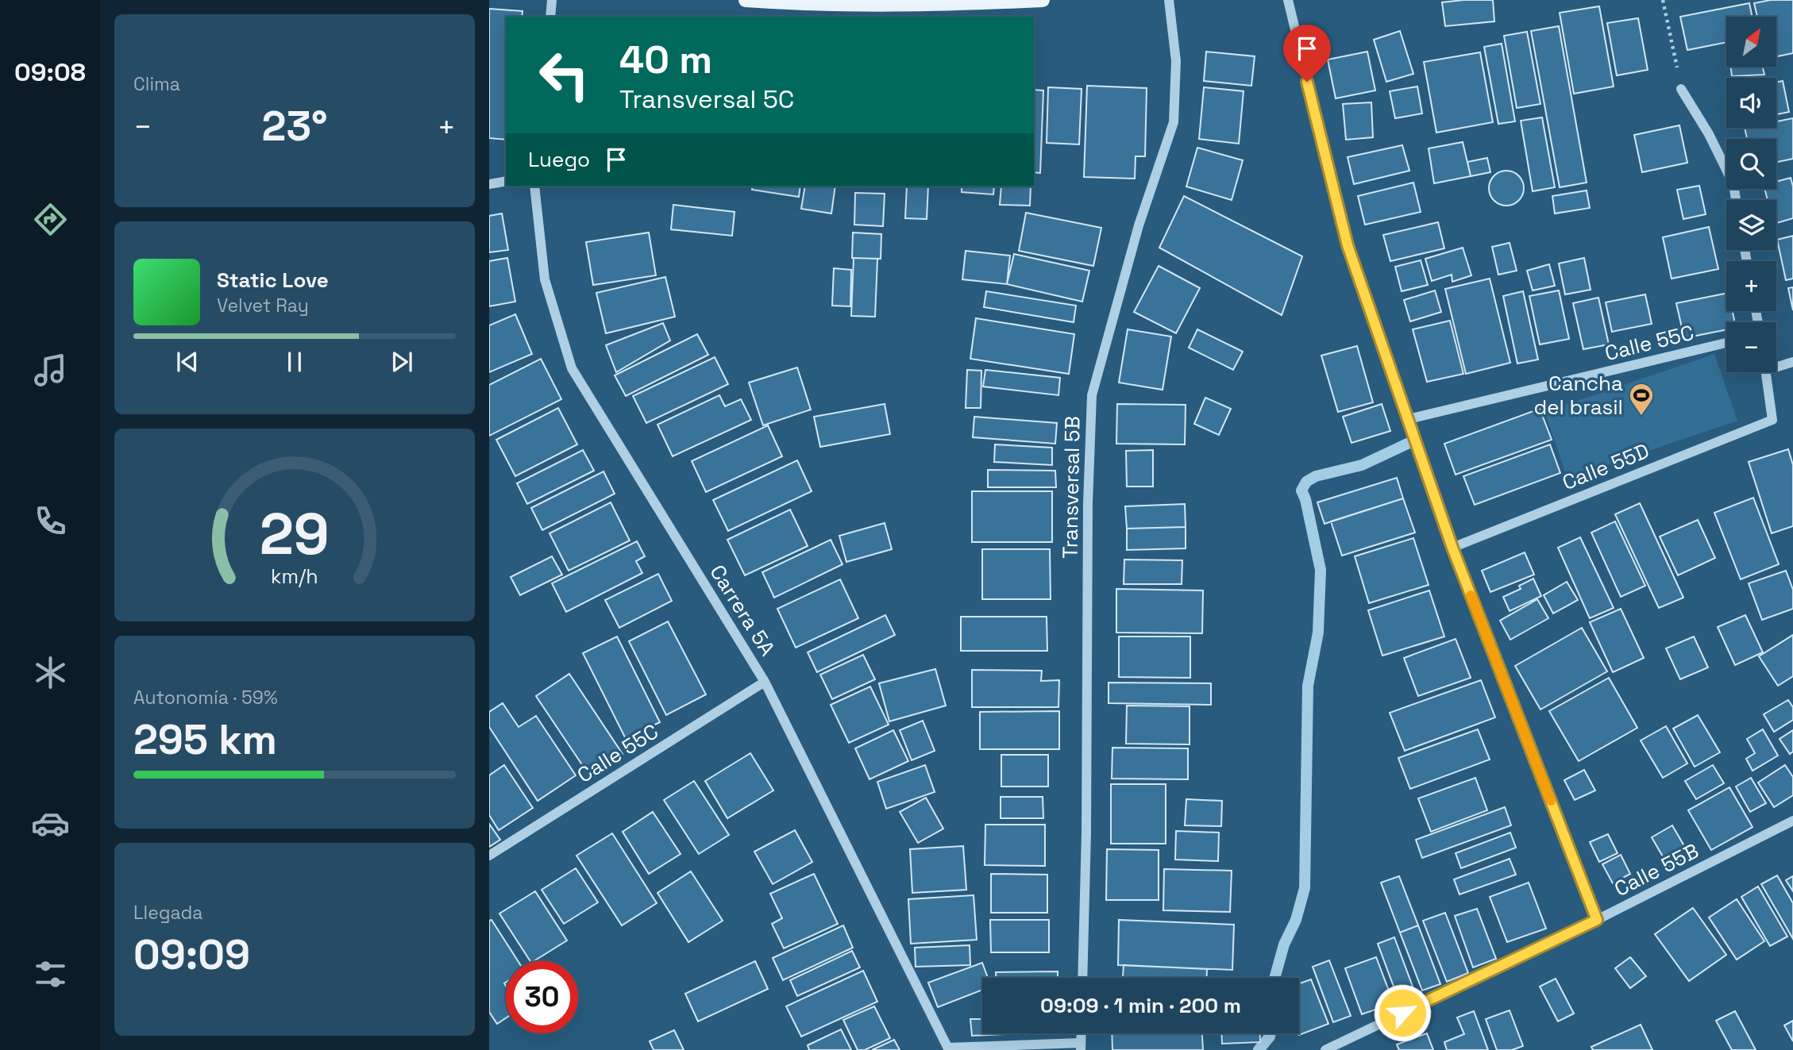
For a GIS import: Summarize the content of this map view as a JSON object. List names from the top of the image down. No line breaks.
{"streets":{"street":["Calle 55C","Calle 55D","Transversal 5B","Carrera 5A","Calle 55B"]},"crossings":[["Calle 55C","Carrera 5A"]],"places":{"sports":["Cancha del brasil"]},"north":"top right","page":{"tabs":"09:08","tile":["Clima",["Autonomía · 59%","295 km"],["Llegada","09:09"]],"map_buttons":["+","−"],"turn":["40 m","Transversal 5C"],"heat":["−","23°","+"],"then":"Luego","song":["Static Love","Velvet Ray"],"limit":"30","trip":"09:09 · 1 min · 200 m","gauge":["29","km/h"]}}
